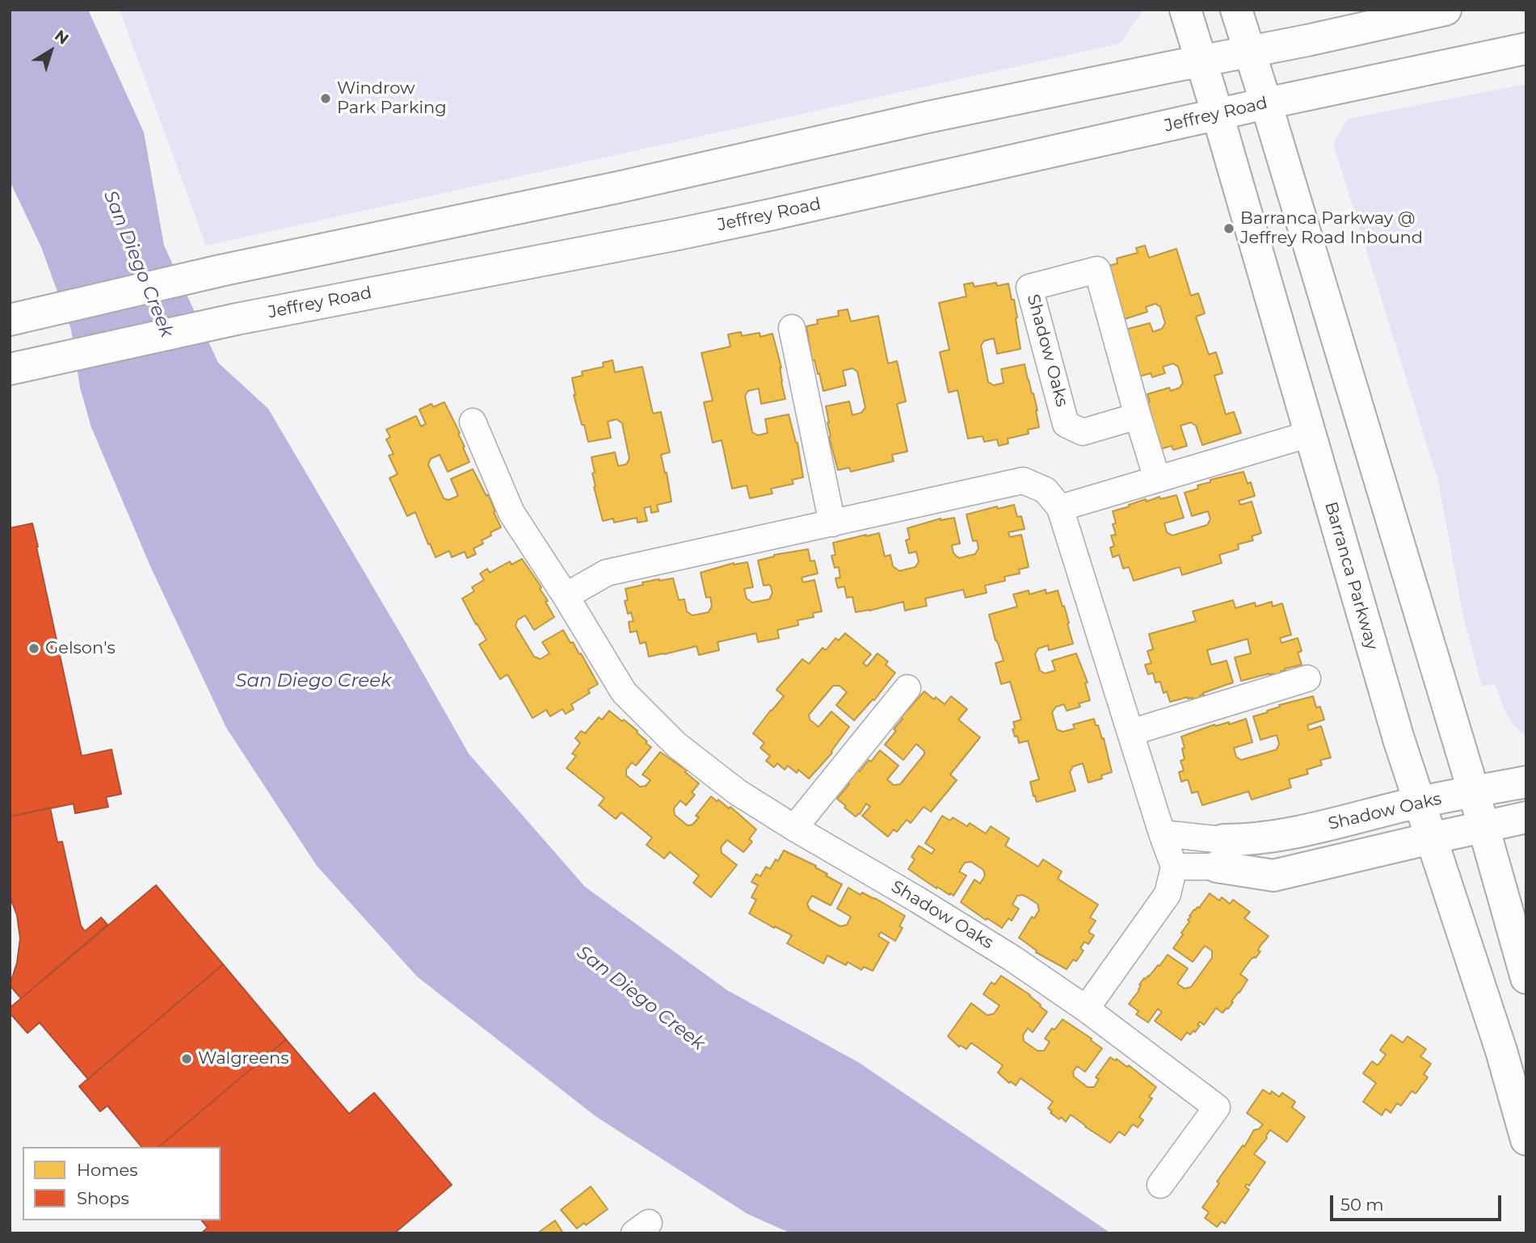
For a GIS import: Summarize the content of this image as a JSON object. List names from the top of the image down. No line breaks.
{"streets":{"main road":["Jeffrey Road","Shadow Oaks","Barranca Parkway"]},"crossings":[["Jeffrey Road","Barranca Parkway"],["Shadow Oaks","Barranca Parkway"]],"water":["San Diego Creek"],"places":["Windrow Park Parking","Barranca Parkway @ Jeffrey Road Inbound","Gelson's","Walgreens"],"legend":["Homes","Shops"],"scale_bar":"50 m","north":"top right"}
